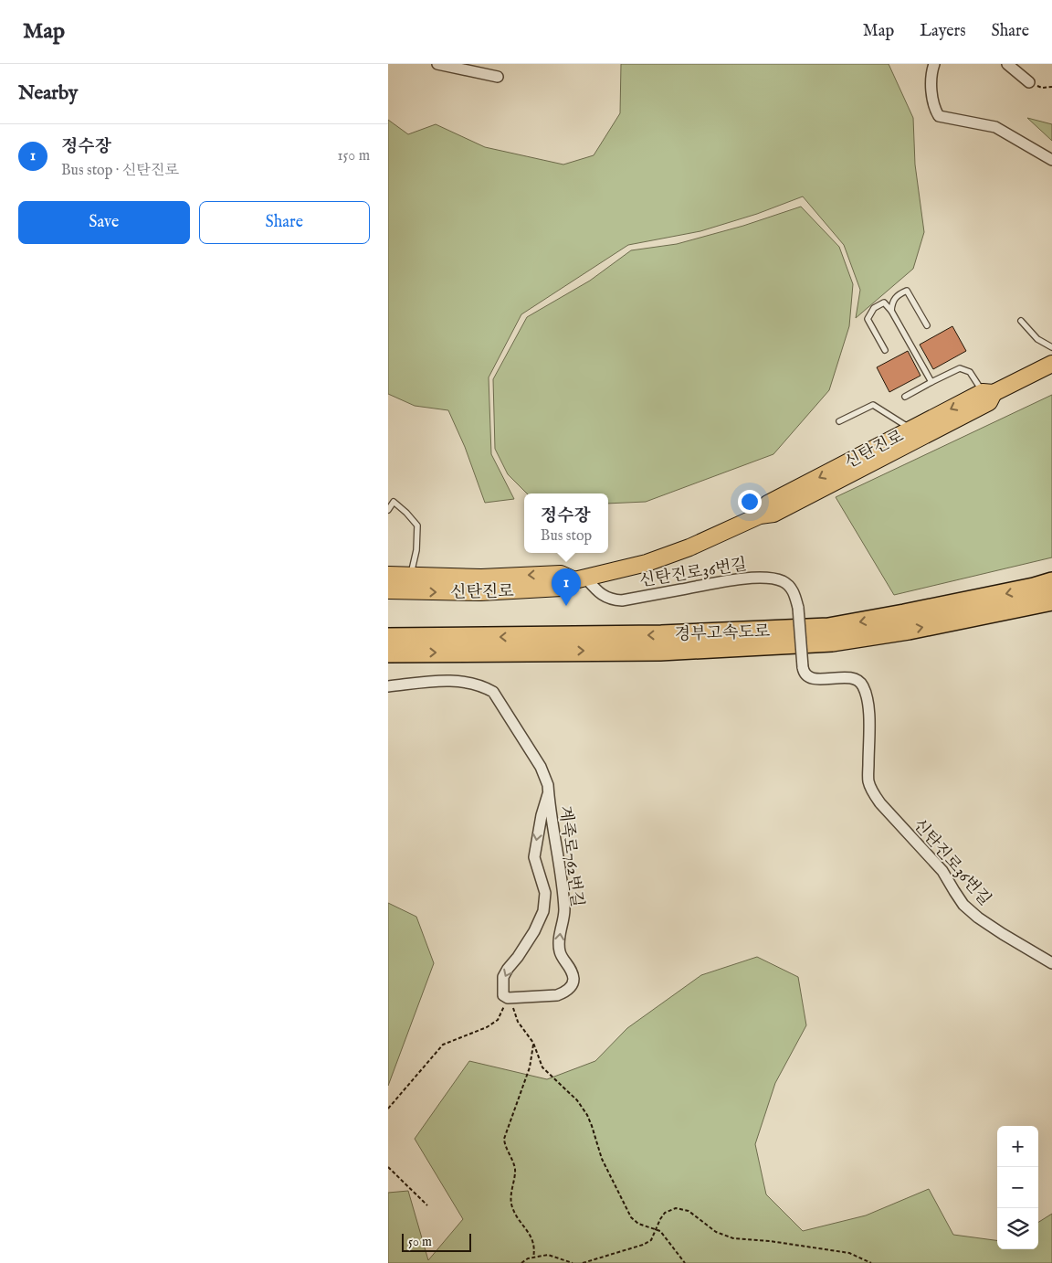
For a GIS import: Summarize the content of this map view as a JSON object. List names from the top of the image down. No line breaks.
{"streets":{"highway":["경부고속도로"],"main road":["신탄진로"],"street":["신탄진로36번길","계족로762번길"]},"crossings":[["신탄진로","신탄진로36번길"]],"scale_bar":"50 m","page":{"header":"Map","nav":["Map","Layers","Share"],"heading":"Nearby","list":[{"mark":"1","name":"정수장","note":"Bus stop · 신탄진로","value":"150 m"}],"buttons":["Save","Share"],"popup":["정수장","Bus stop"],"pins":"1","map_buttons":["+","−"],"scale":"50 m"}}
